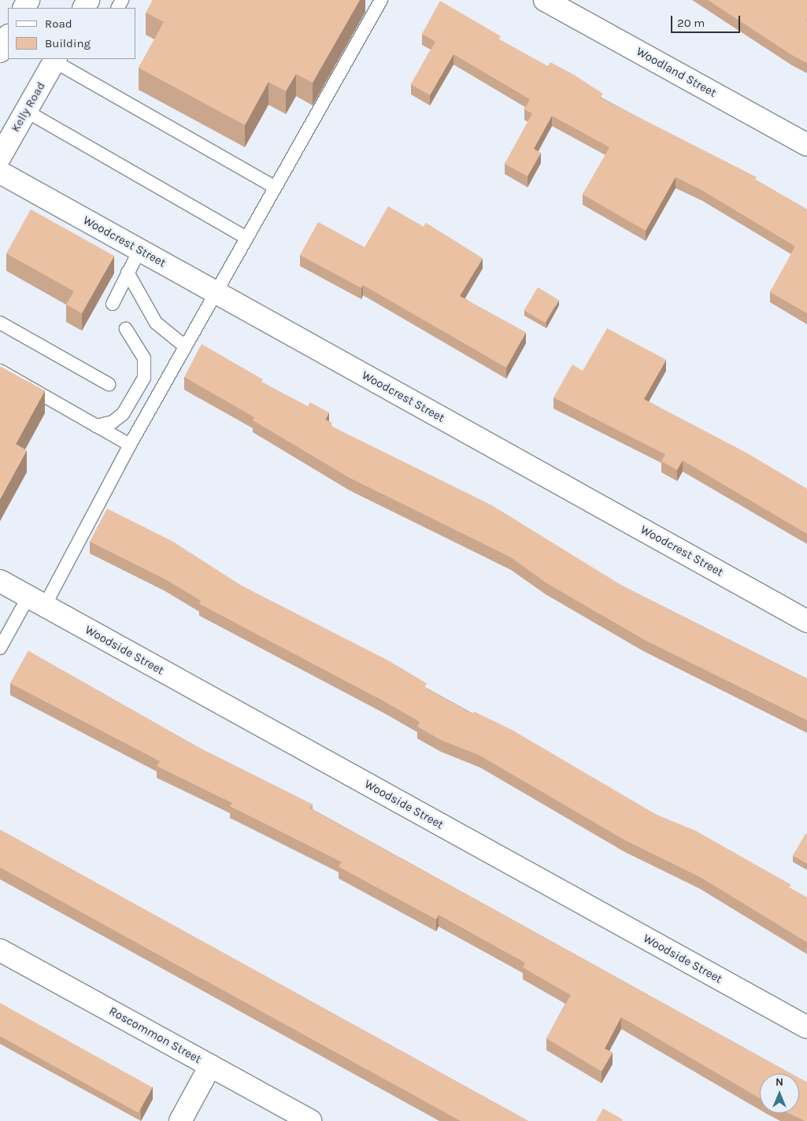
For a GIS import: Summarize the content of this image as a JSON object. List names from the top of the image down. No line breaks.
{"streets":{"street":["Woodland Street","Kelly Road","Woodcrest Street","Woodside Street","Roscommon Street"]},"legend":["Road","Building"],"scale_bar":"20 m","north":"top"}
